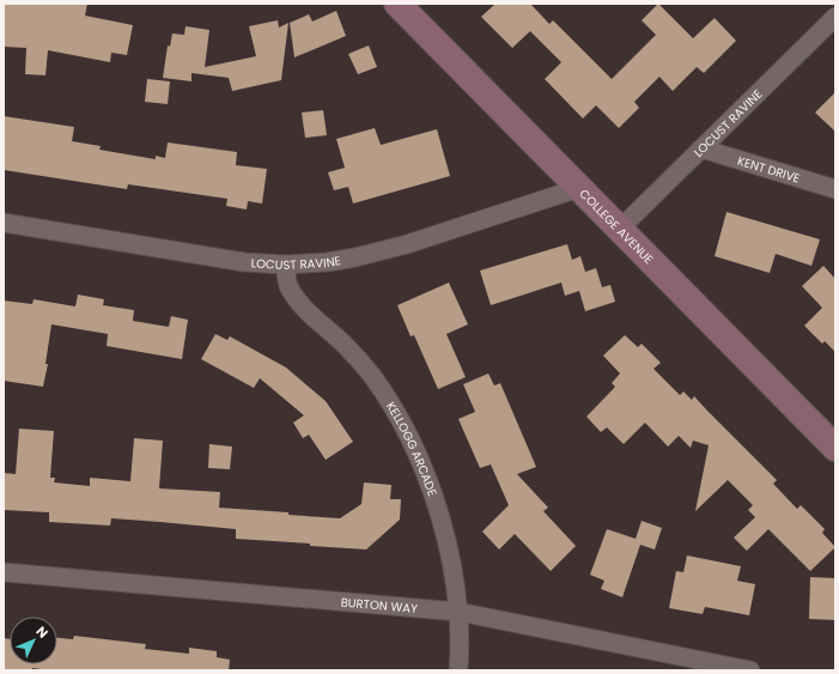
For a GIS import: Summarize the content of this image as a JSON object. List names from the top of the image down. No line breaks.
{"streets":{"street":["LOCUST RAVINE","KENT DRIVE","COLLEGE AVENUE","KELLOGG ARCADE","BURTON WAY"]},"crossings":[["LOCUST RAVINE","KENT DRIVE"],["LOCUST RAVINE","COLLEGE AVENUE"],["LOCUST RAVINE","KELLOGG ARCADE"],["KELLOGG ARCADE","BURTON WAY"]],"north":"top right"}
